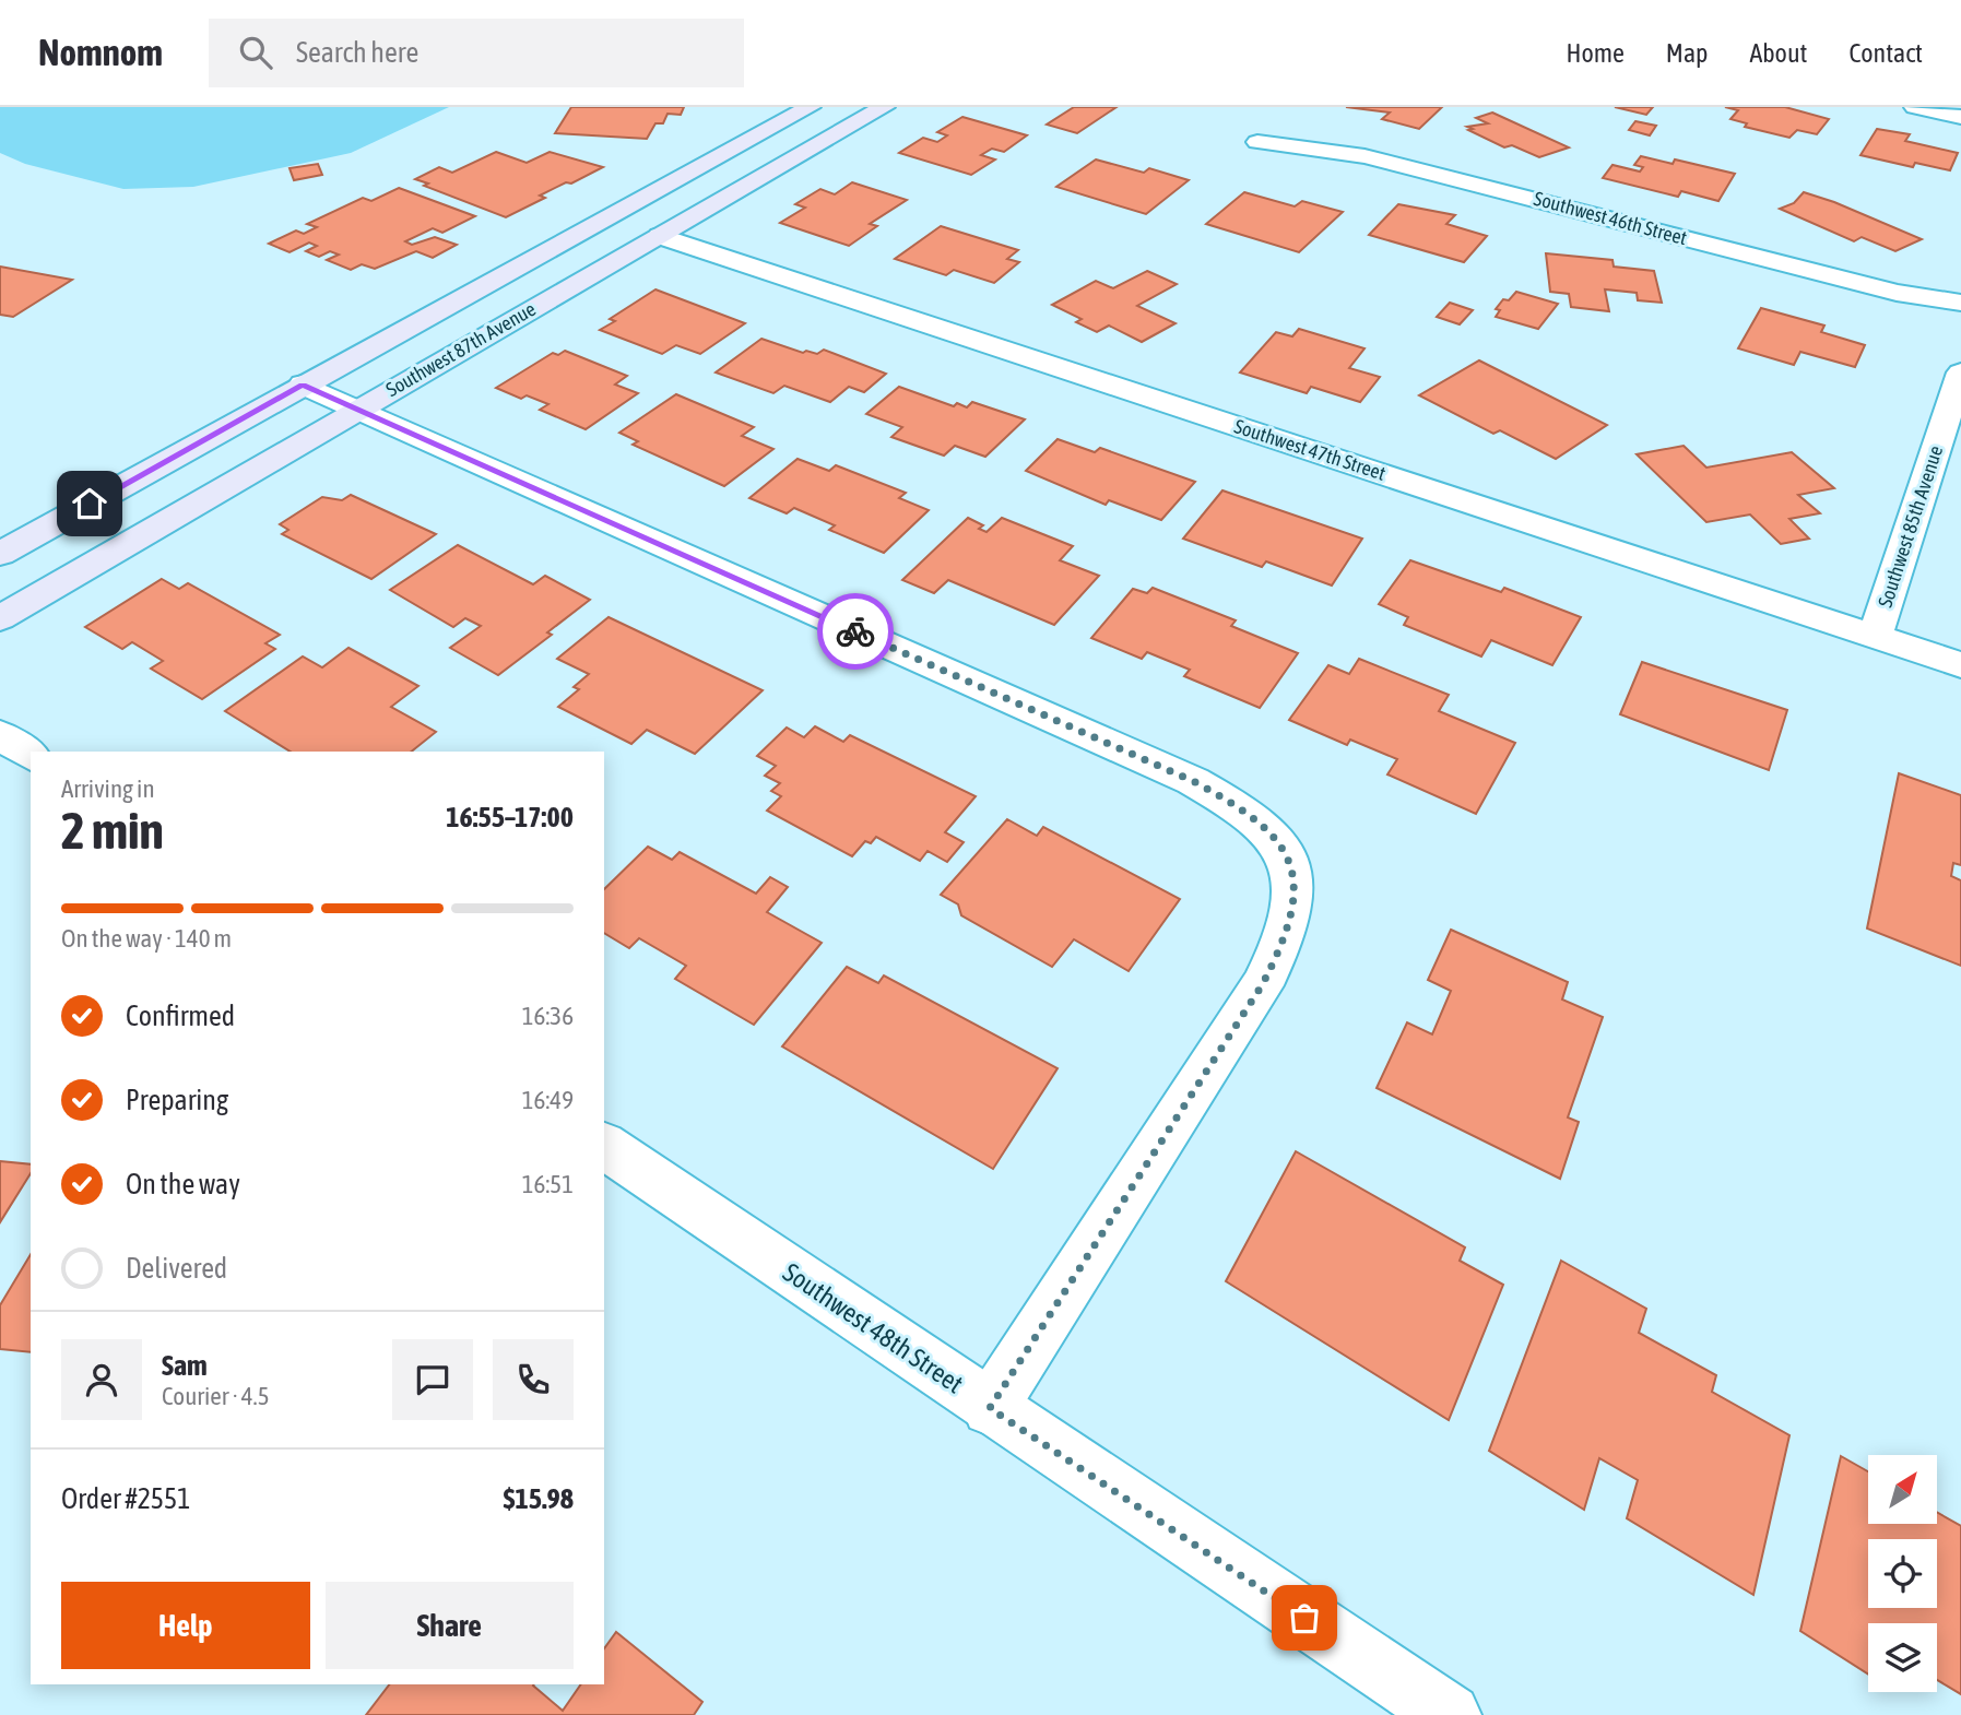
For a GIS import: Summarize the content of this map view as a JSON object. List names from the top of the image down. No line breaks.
{"streets":{"main road":["Southwest 87th Avenue"],"street":["Southwest 46th Street","Southwest 47th Street","Southwest 85th Avenue","Southwest 48th Street"]},"crossings":[["Southwest 87th Avenue","Southwest 47th Street"],["Southwest 47th Street","Southwest 85th Avenue"]],"north":"top right","page":{"header":"Nomnom","search":"Search here","nav":["Home","Map","About","Contact"],"heading":["2 min","Arriving in","16:55–17:00"],"panel":["Sam","Courier · 4.5","Order #2551","$15.98"],"bar":"On the way · 140 m","list":[["Confirmed","16:36"],["Preparing","16:49"],["On the way","16:51"],"Delivered"],"buttons":["Help","Share"]}}
